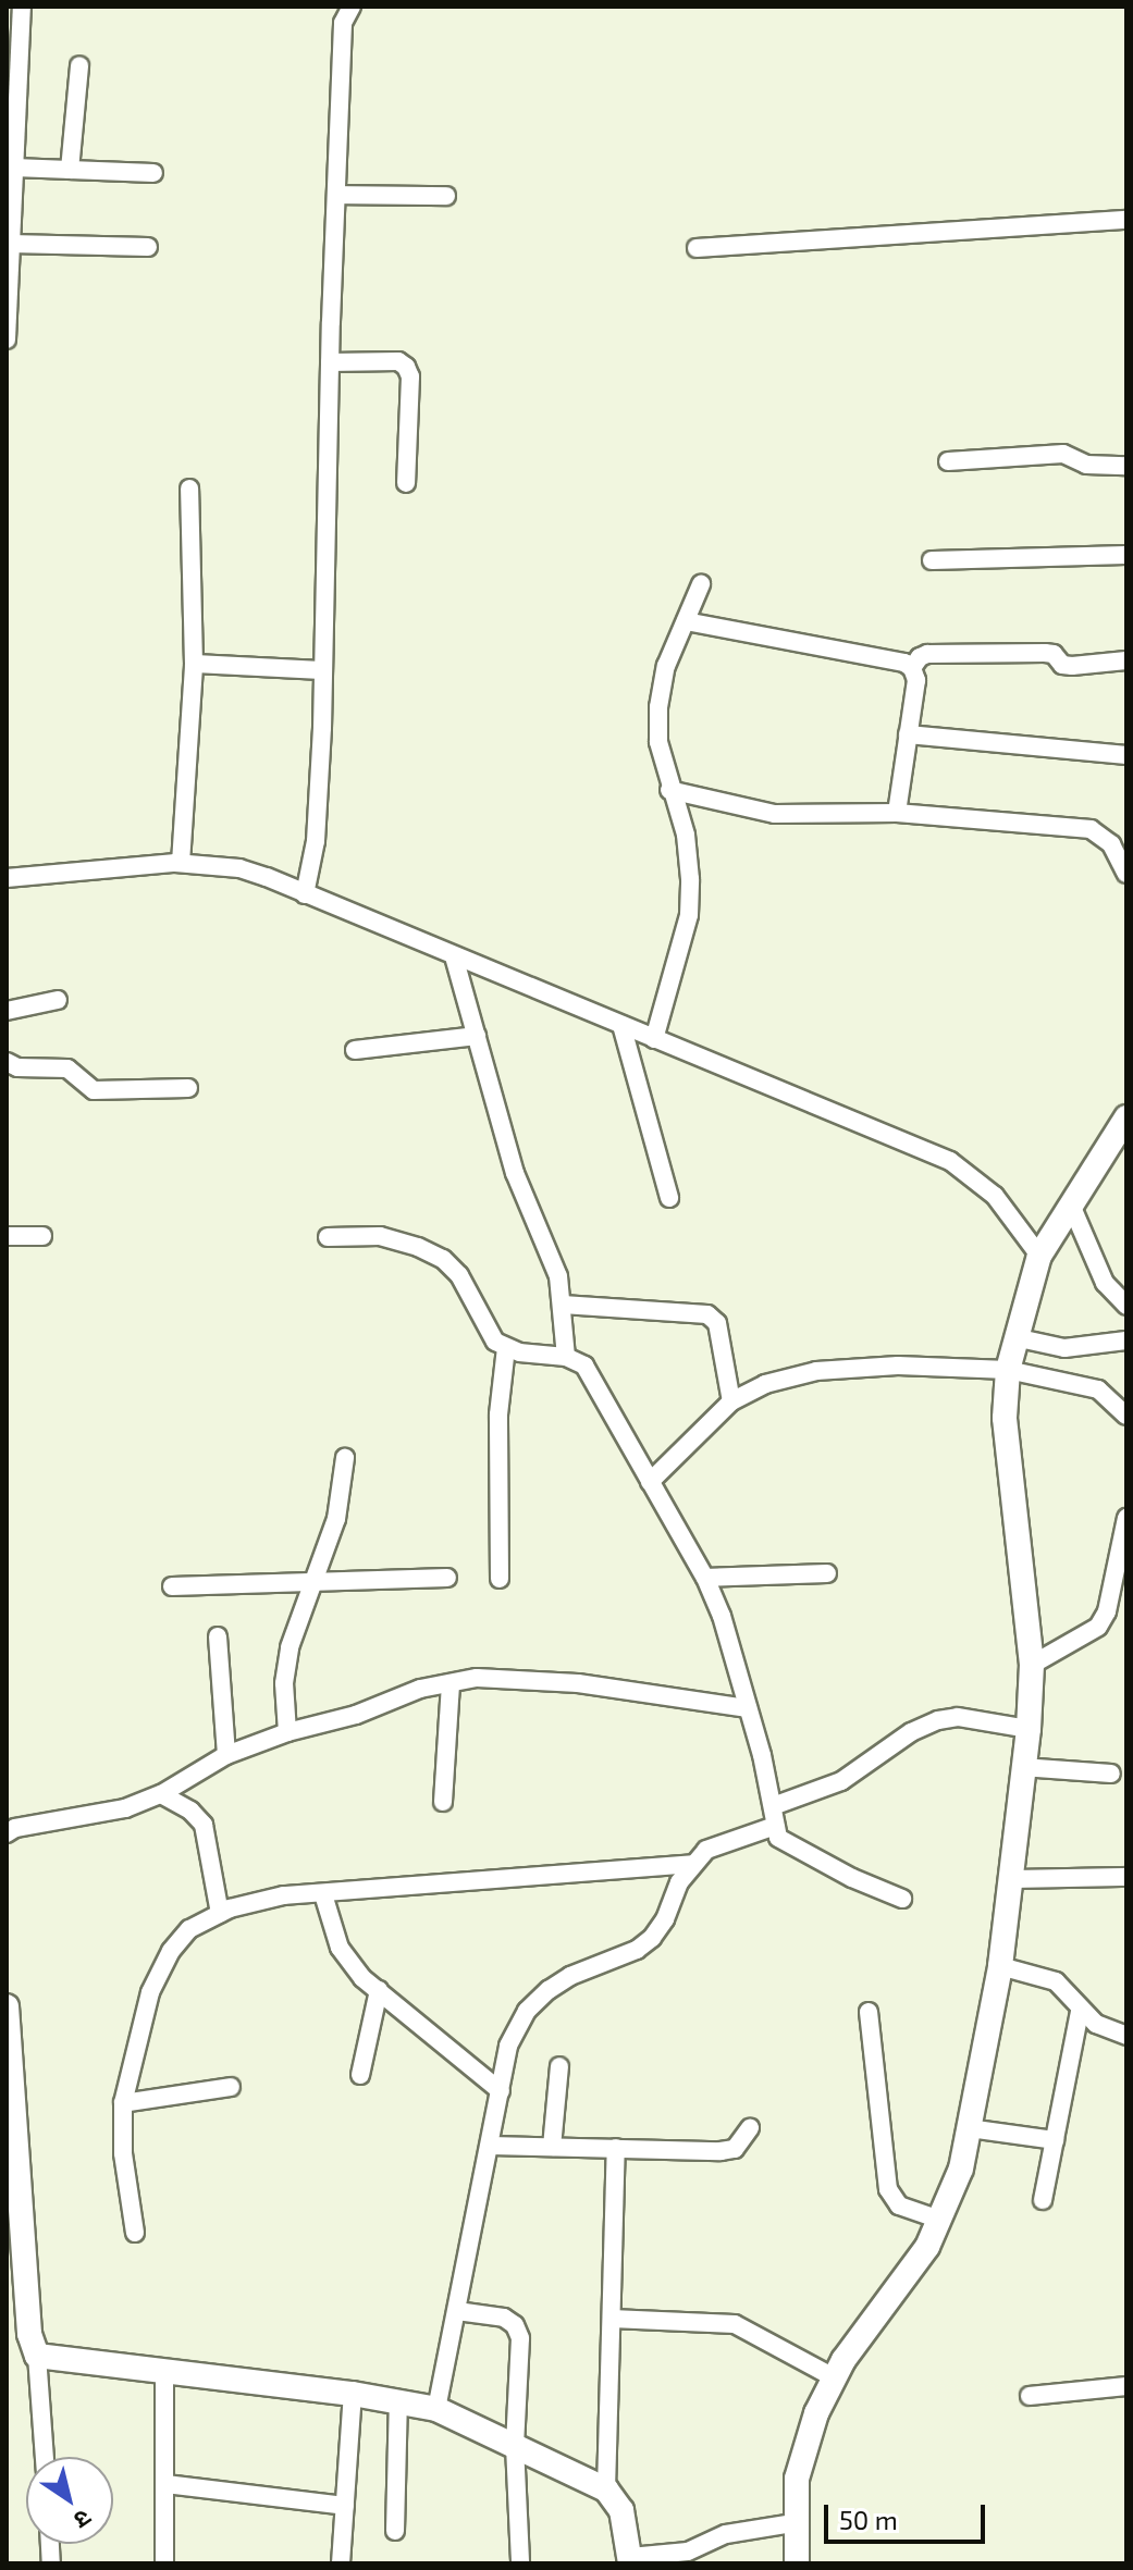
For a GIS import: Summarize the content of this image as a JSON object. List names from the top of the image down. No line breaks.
{"scale_bar":"50 m","north":"bottom right"}
